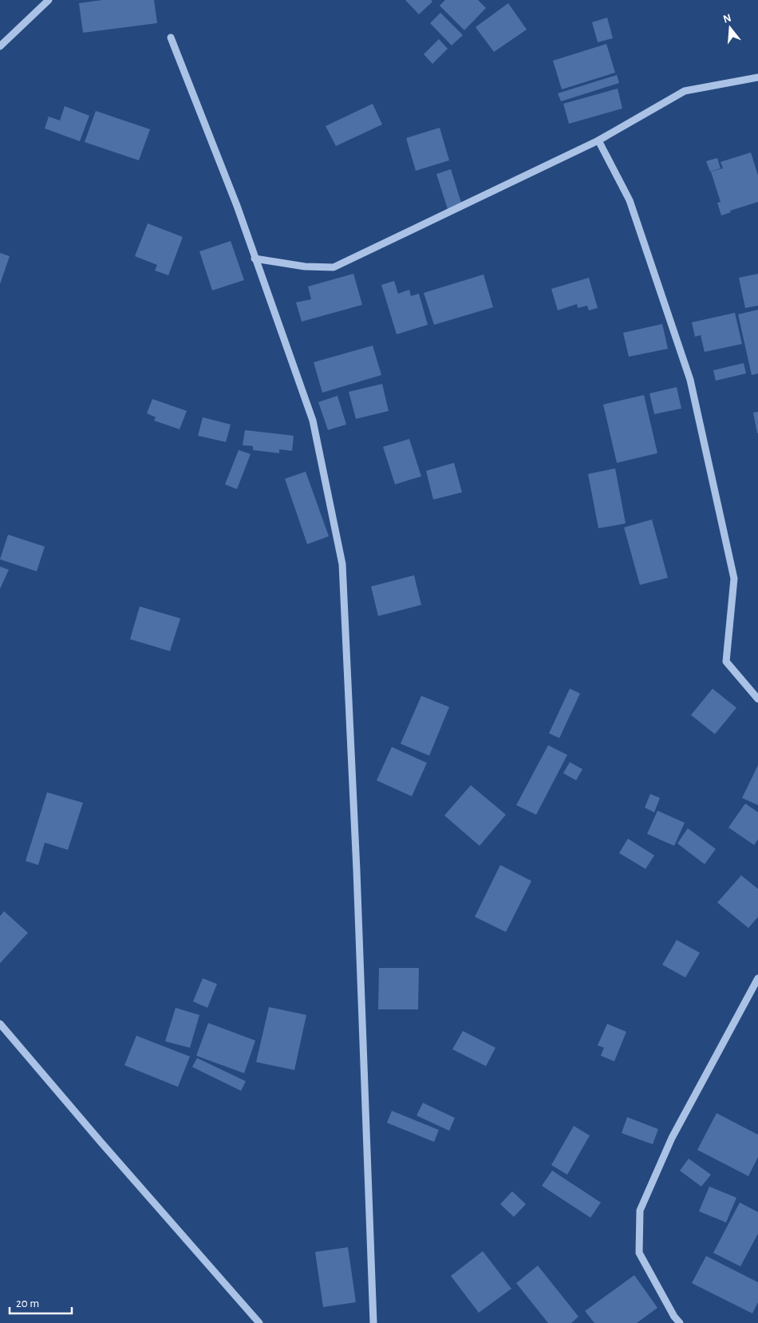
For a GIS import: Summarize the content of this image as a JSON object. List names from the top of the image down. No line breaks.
{"scale_bar":"20 m","north":"top"}
